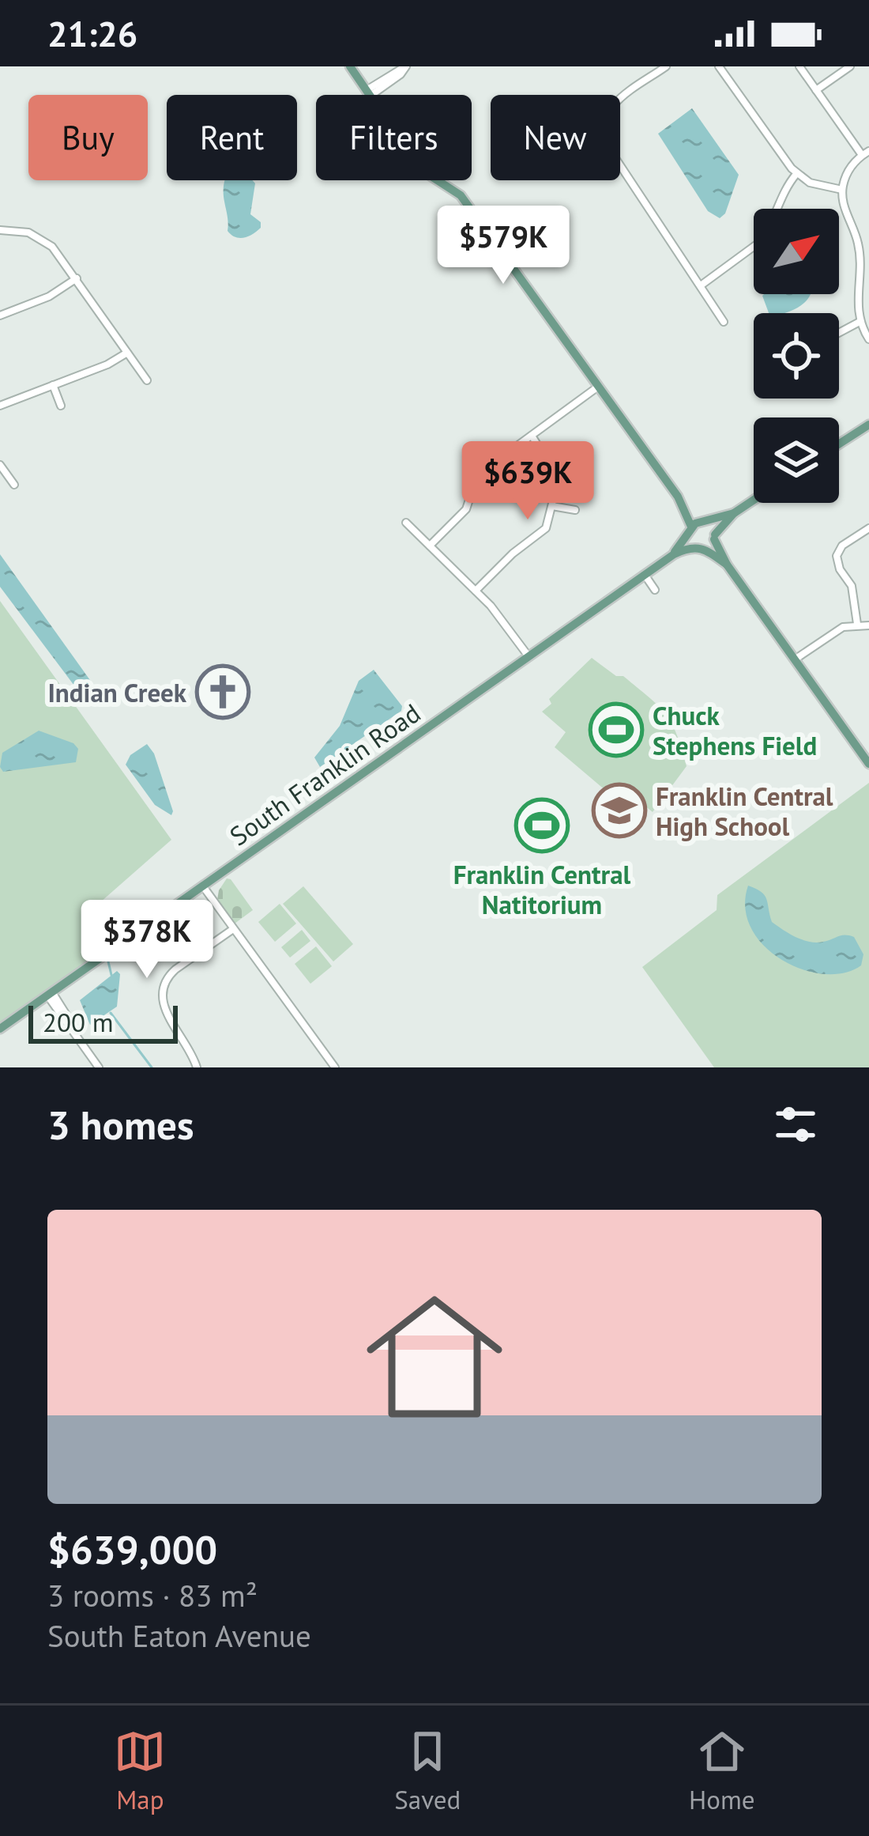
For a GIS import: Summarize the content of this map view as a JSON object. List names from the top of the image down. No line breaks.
{"streets":{"main road":["South Franklin Road"]},"places":{"church":["Indian Creek"],"sports":["Chuck Stephens Field","Franklin Central Natitorium"],"school or university":["Franklin Central High School"]},"scale_bar":"200 m","north":"top right","page":{"status":"21:26","chip":["Buy","Rent","Filters","New"],"price":["$579K","$639K","$378K"],"scale":"200 m","heading":"3 homes","list":[{"name":"$639,000","note":"3 rooms · 83 m² · South Eaton Avenue"}],"tabs":["Map","Saved","Home"]}}
